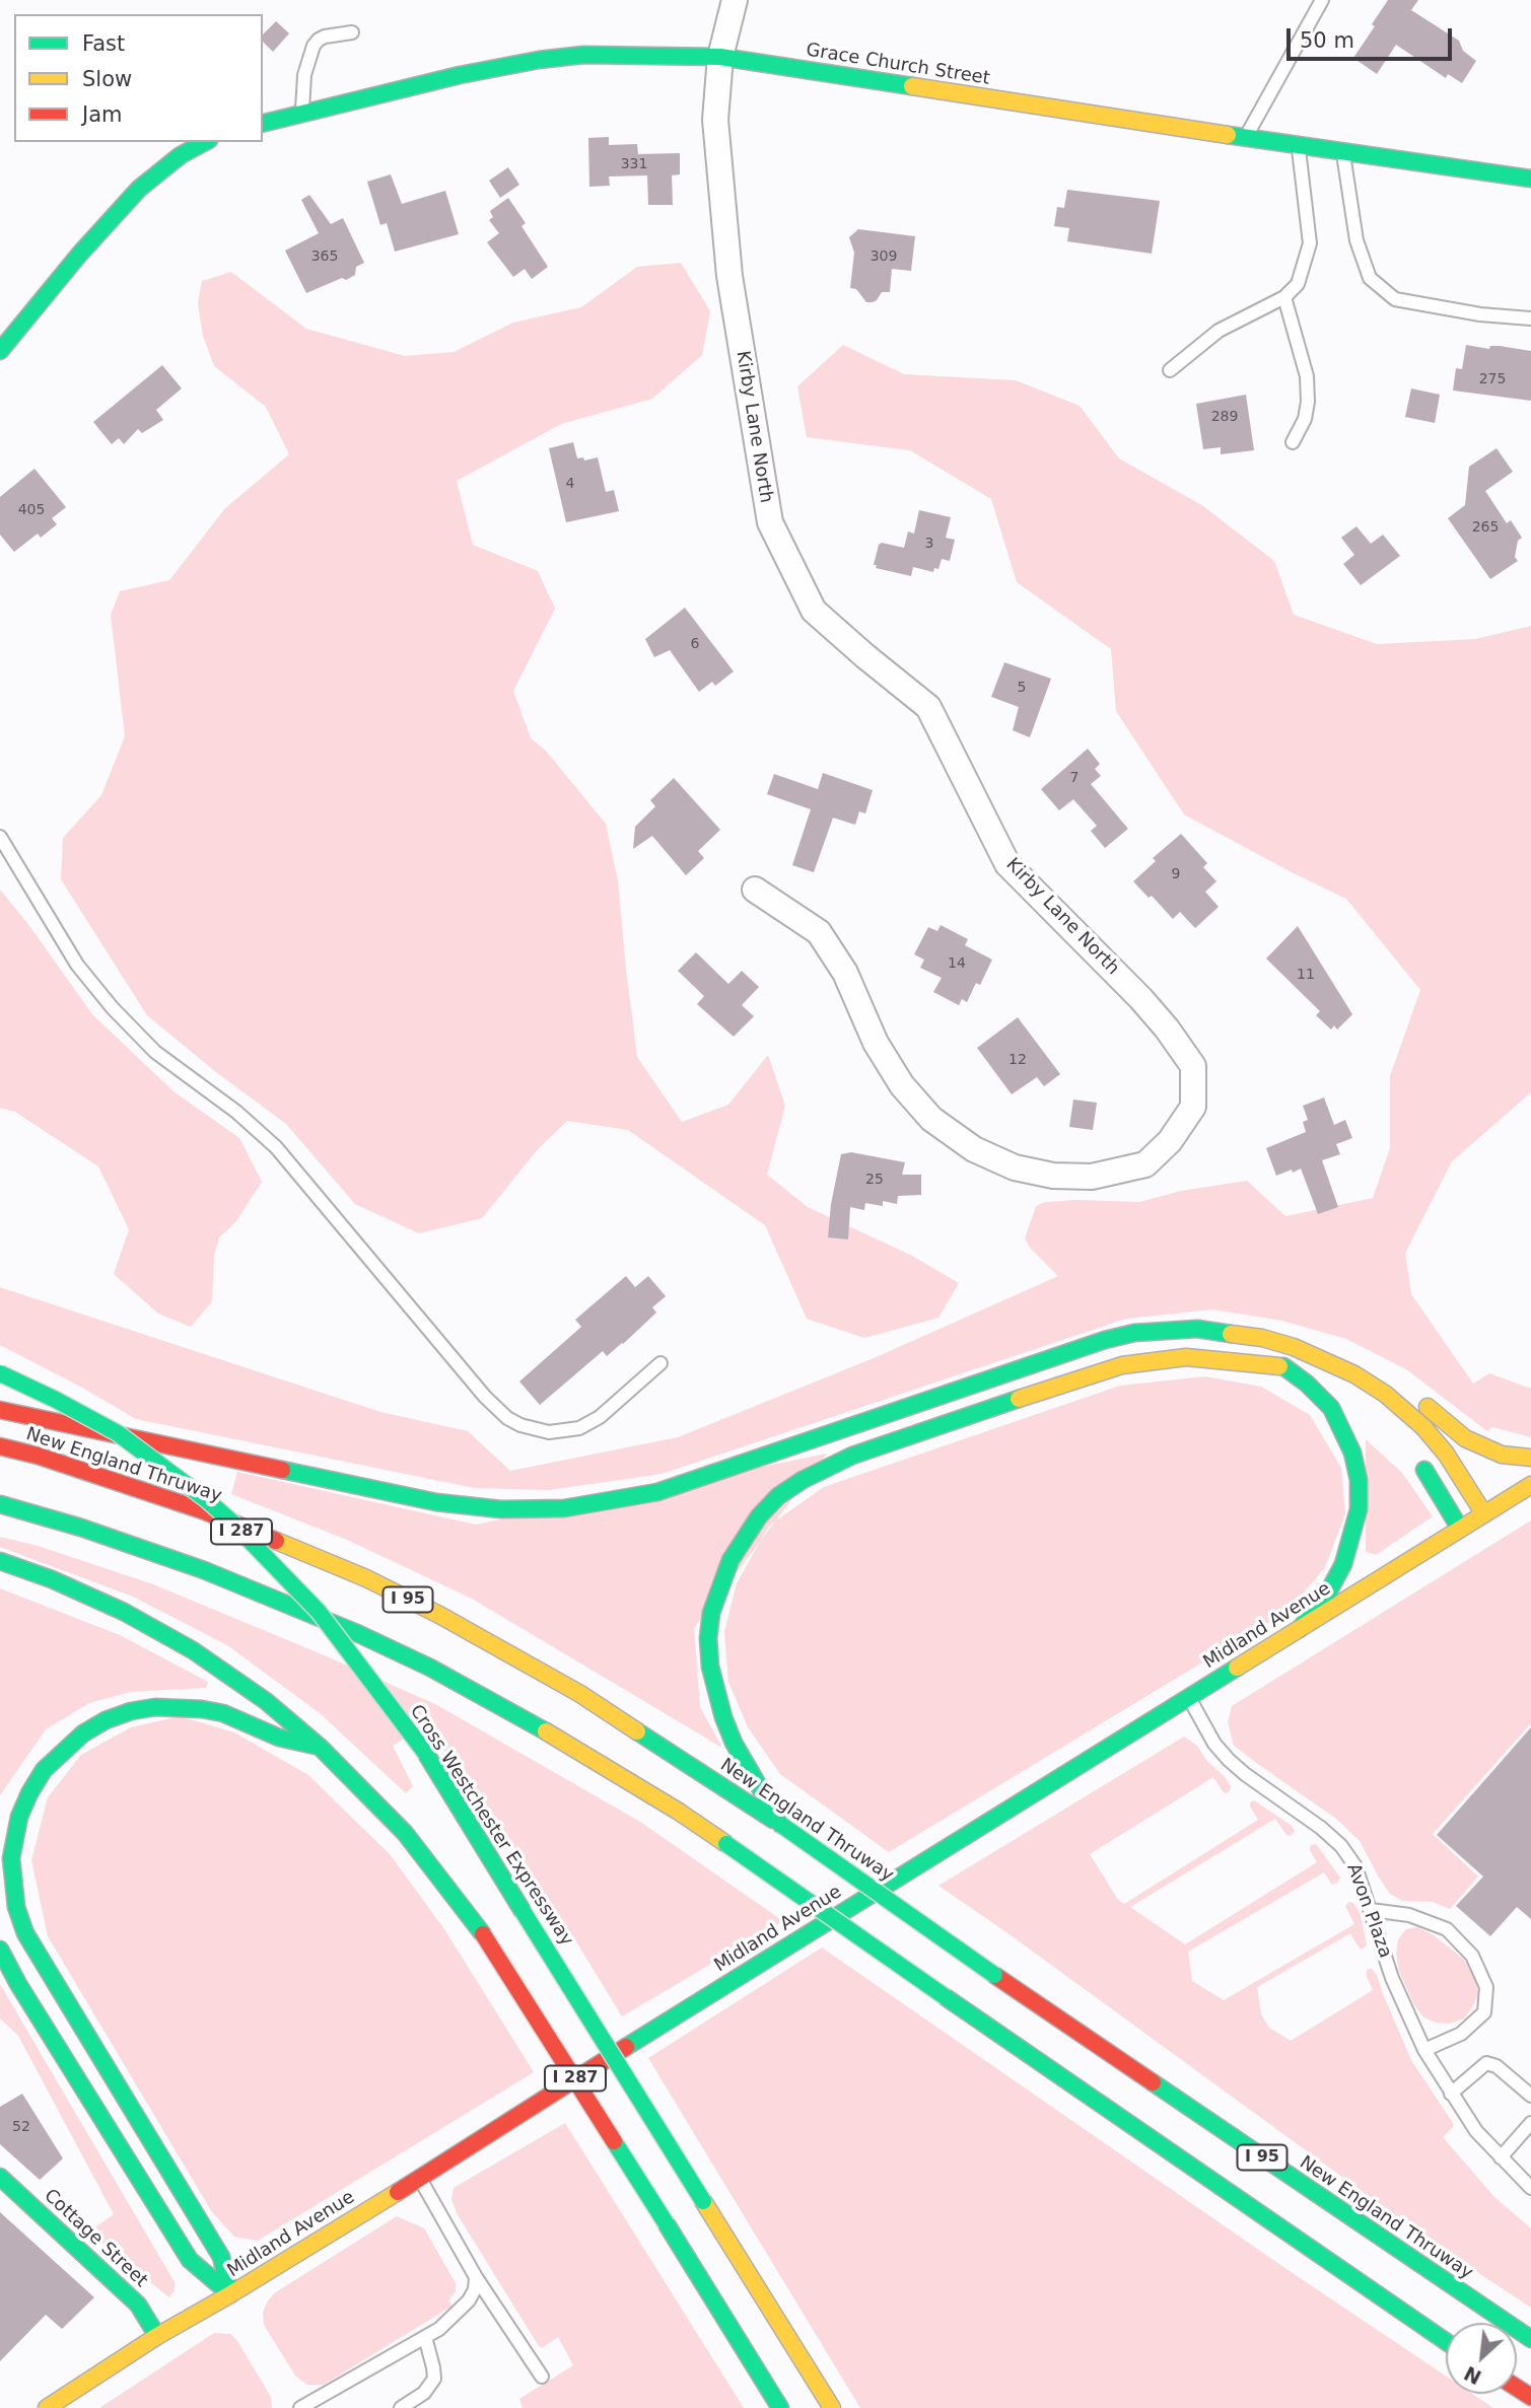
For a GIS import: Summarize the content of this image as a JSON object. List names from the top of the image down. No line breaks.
{"streets":{"main road":["Grace Church Street","New England Thruway","I 287","I 95","Midland Avenue","Cross Westchester Expressway","Cottage Street"],"street":["Kirby Lane North"],"lane":["Avon Plaza"]},"crossings":[["Grace Church Street","Kirby Lane North"],["Midland Avenue","Avon Plaza"],["Midland Avenue","Cottage Street"]],"house_numbers":["331","365","309","275","289","4","405","265","3","6","5","7","9","14","11","12","25","52"],"legend":["Fast","Slow","Jam"],"scale_bar":"50 m","north":"bottom left"}
